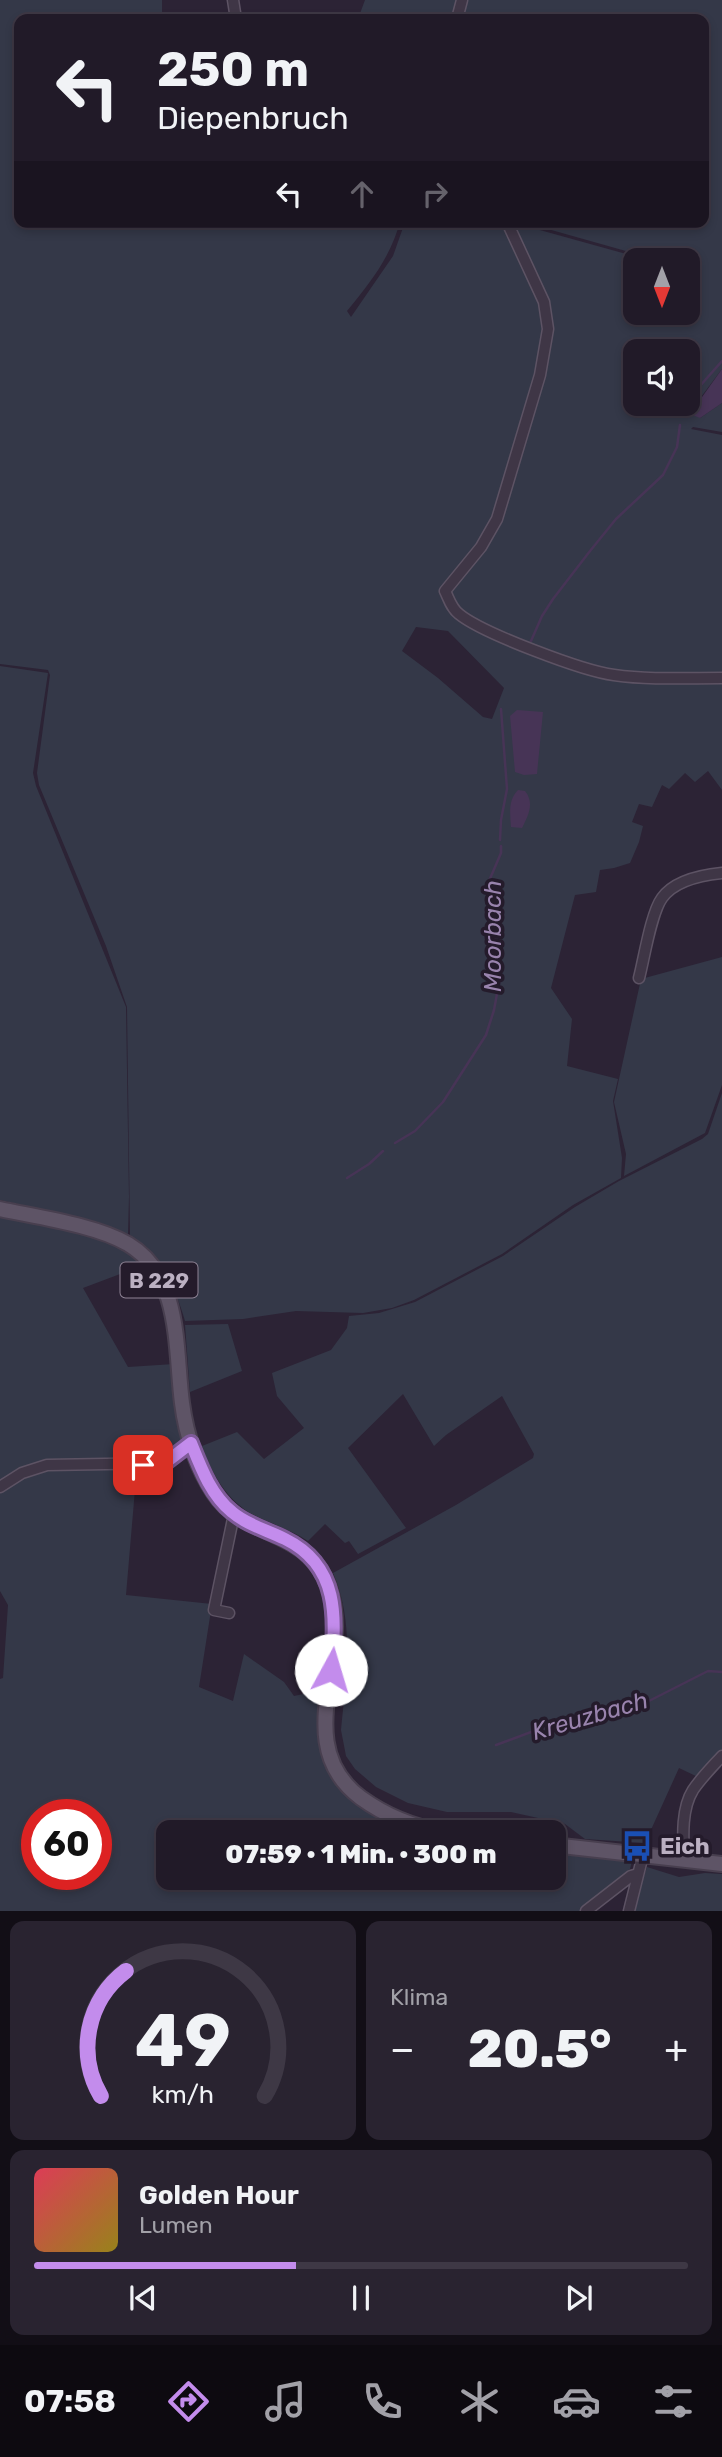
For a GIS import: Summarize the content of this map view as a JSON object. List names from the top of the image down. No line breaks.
{"streets":{"main road":["B 229"]},"water":["Moorbach","Kreuzbach"],"places":{"bus stop":["Eich"]},"north":"bottom","page":{"turn":["250 m","Diepenbruch"],"limit":"60","trip":"07:59 · 1 Min. · 300 m","tile":"Klima","heat":["−","20.5°","+"],"song":["Golden Hour","Lumen"],"tabs":"07:58","gauge":["49","km/h"]}}
